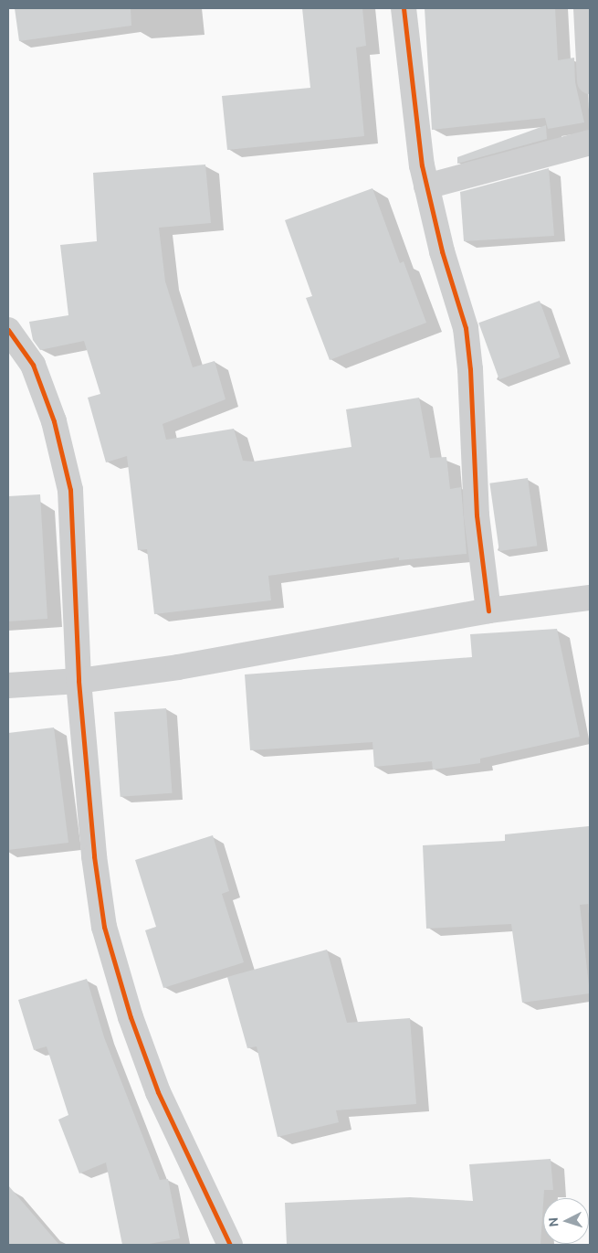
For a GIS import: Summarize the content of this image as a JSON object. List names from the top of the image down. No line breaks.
{"north":"left"}
